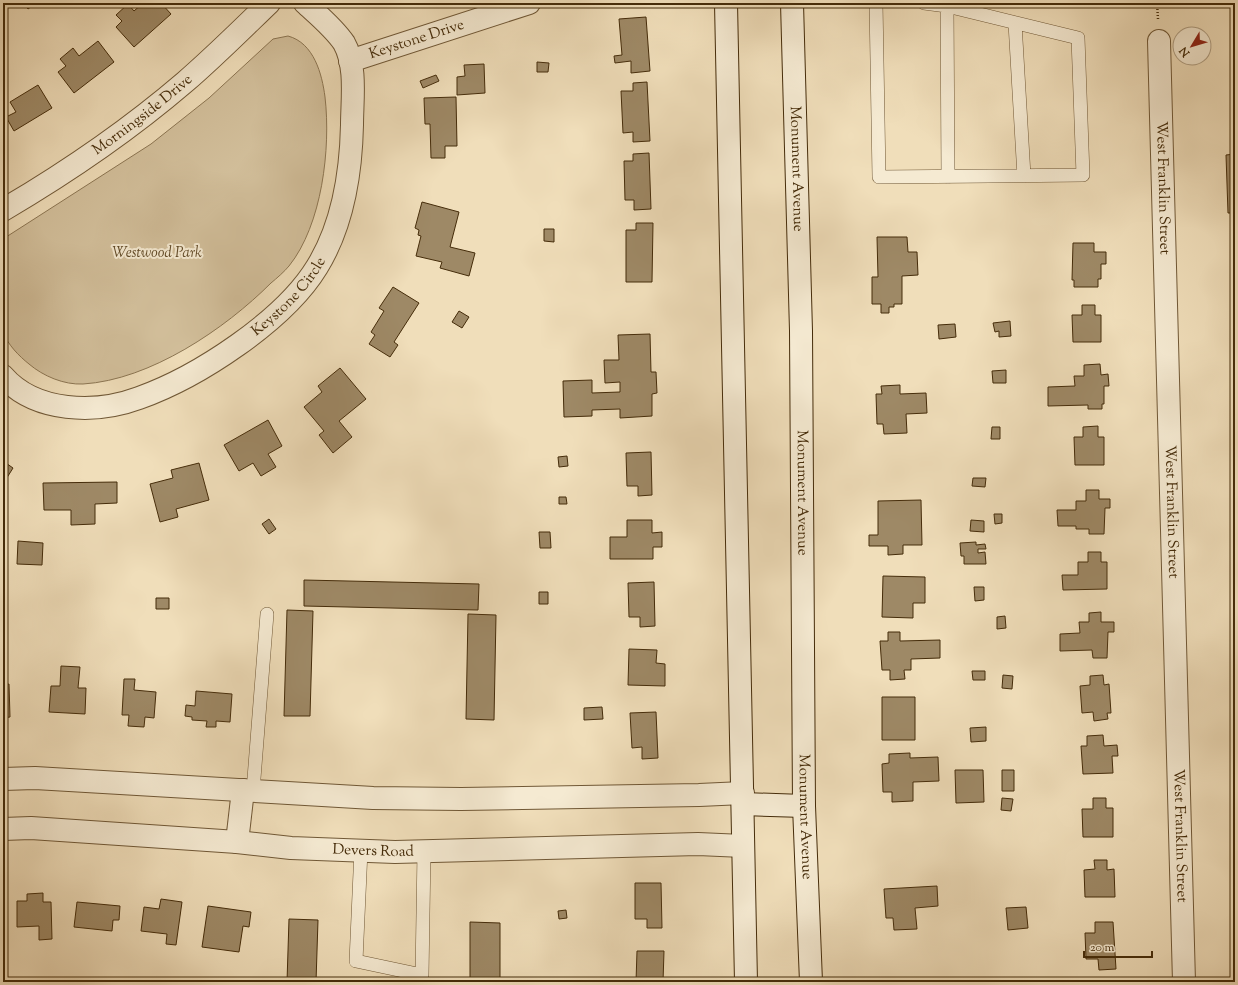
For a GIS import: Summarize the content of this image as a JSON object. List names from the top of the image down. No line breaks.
{"streets":{"street":["Keystone Drive","Morningside Drive","Monument Avenue","West Franklin Street","Keystone Circle","Devers Road"]},"crossings":[["Keystone Drive","Keystone Circle"]],"parks":["Westwood Park"],"scale_bar":"20 m","north":"bottom left"}
